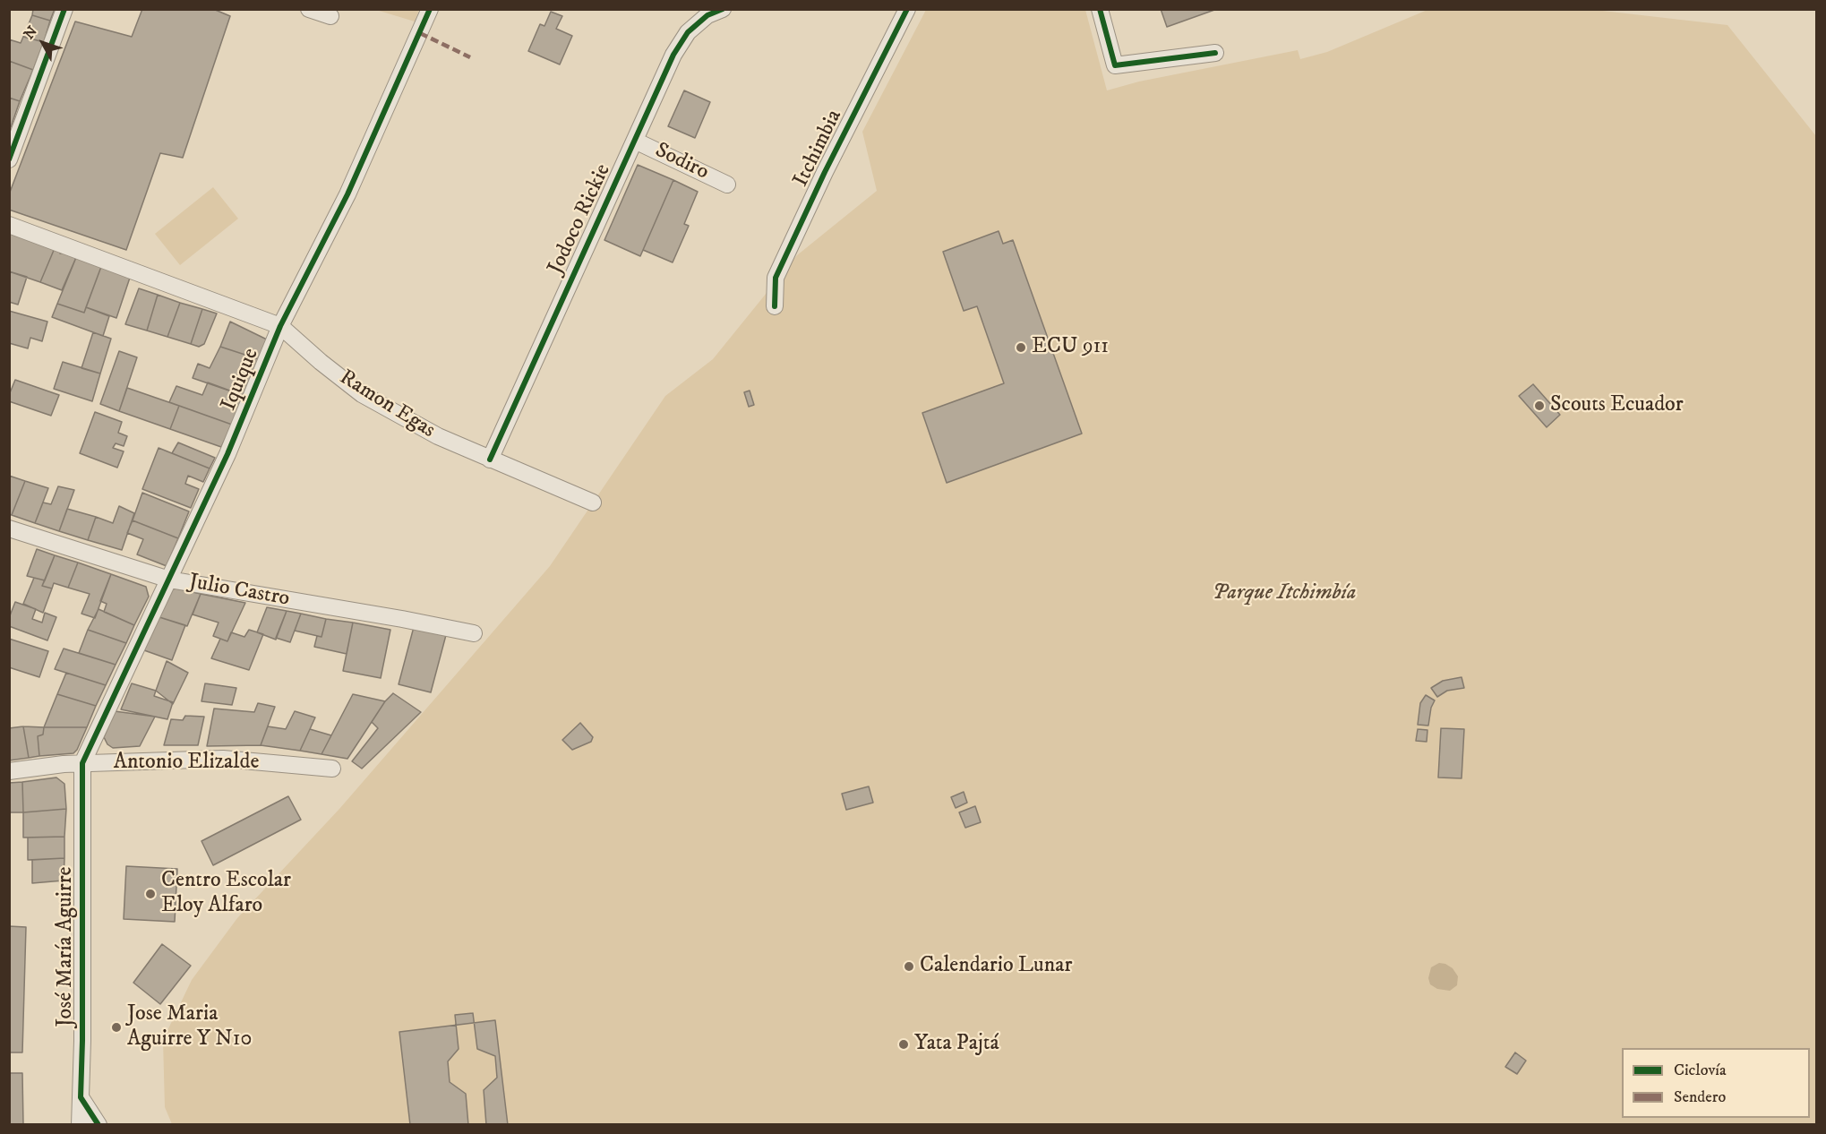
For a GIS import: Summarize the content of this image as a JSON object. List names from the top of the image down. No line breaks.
{"streets":{"street":["Itchimbia","Sodiro","Jodoco Rickie","Iquique","Ramon Egas","Julio Castro","Antonio Elizalde","José María Aguirre"]},"crossings":[["Sodiro","Jodoco Rickie"],["Jodoco Rickie","Ramon Egas"],["Iquique","Ramon Egas"],["Iquique","Julio Castro"],["Iquique","Antonio Elizalde"],["Iquique","José María Aguirre"],["Antonio Elizalde","José María Aguirre"]],"parks":["Parque Itchimbía"],"places":["ECU 911","Scouts Ecuador","Centro Escolar Eloy Alfaro","Calendario Lunar","Jose Maria Aguirre Y N10","Yata Pajtá"],"legend":["Ciclovía","Sendero"],"north":"top left"}
